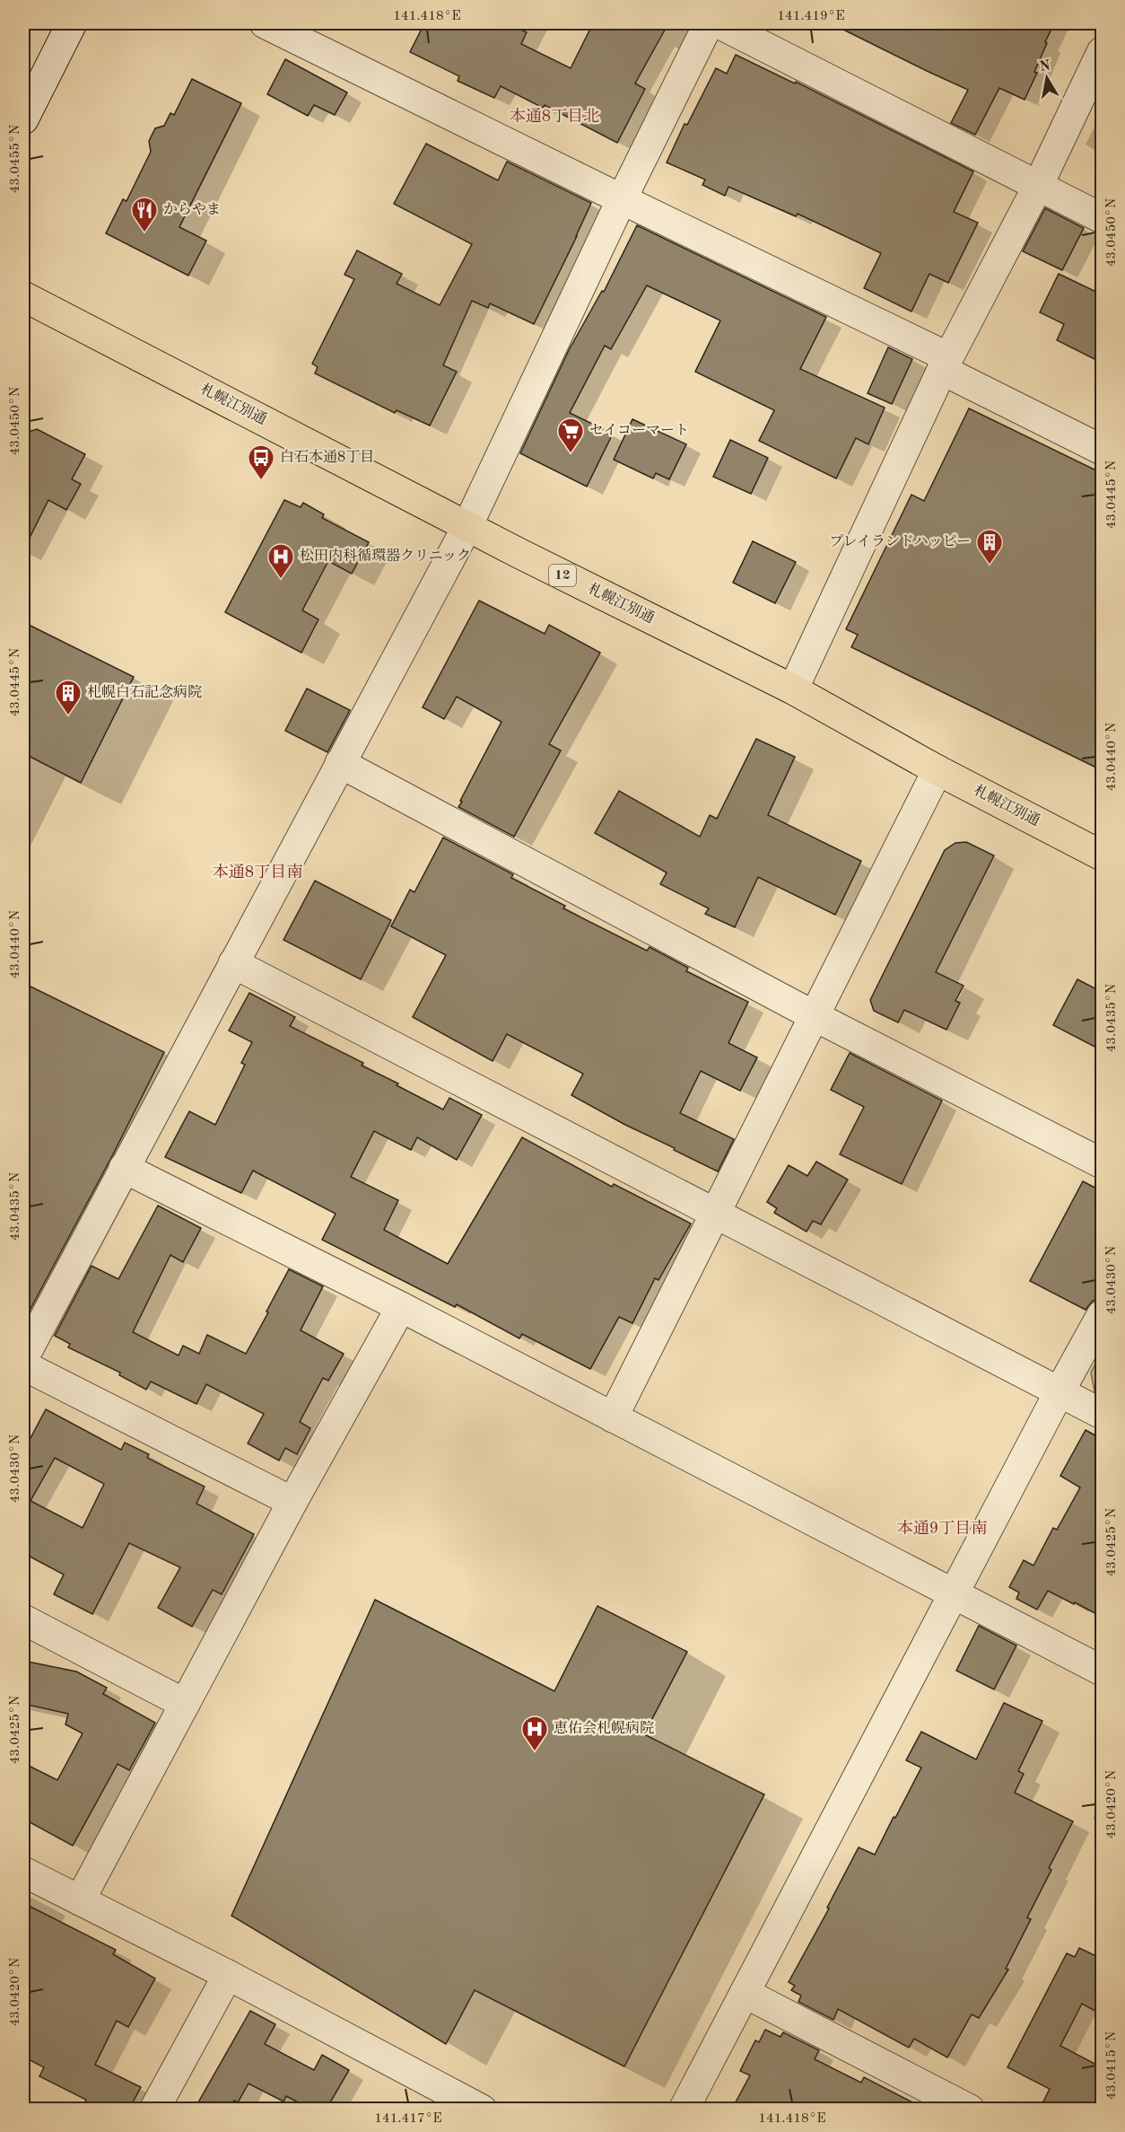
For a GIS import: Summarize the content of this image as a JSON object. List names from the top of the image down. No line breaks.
{"streets":{"highway":["札幌江別通","12"]},"districts":["本通8丁目北","本通8丁目南","本通9丁目南"],"places":{"restaurant":["からやま"],"supermarket":["セイコーマート"],"bus stop":["白石本通8丁目"],"building":["プレイランドハッピー","札幌白石記念病院"],"hospital":["松田内科循環器クリニック","恵佑会札幌病院"]},"north":"top","coordinates":["141.418°E","141.419°E","43.0455°N","43.0450°N","43.0445°N","43.0440°N","43.0435°N","43.0430°N","43.0425°N","43.0420°N","43.0415°N","141.417°E"]}
